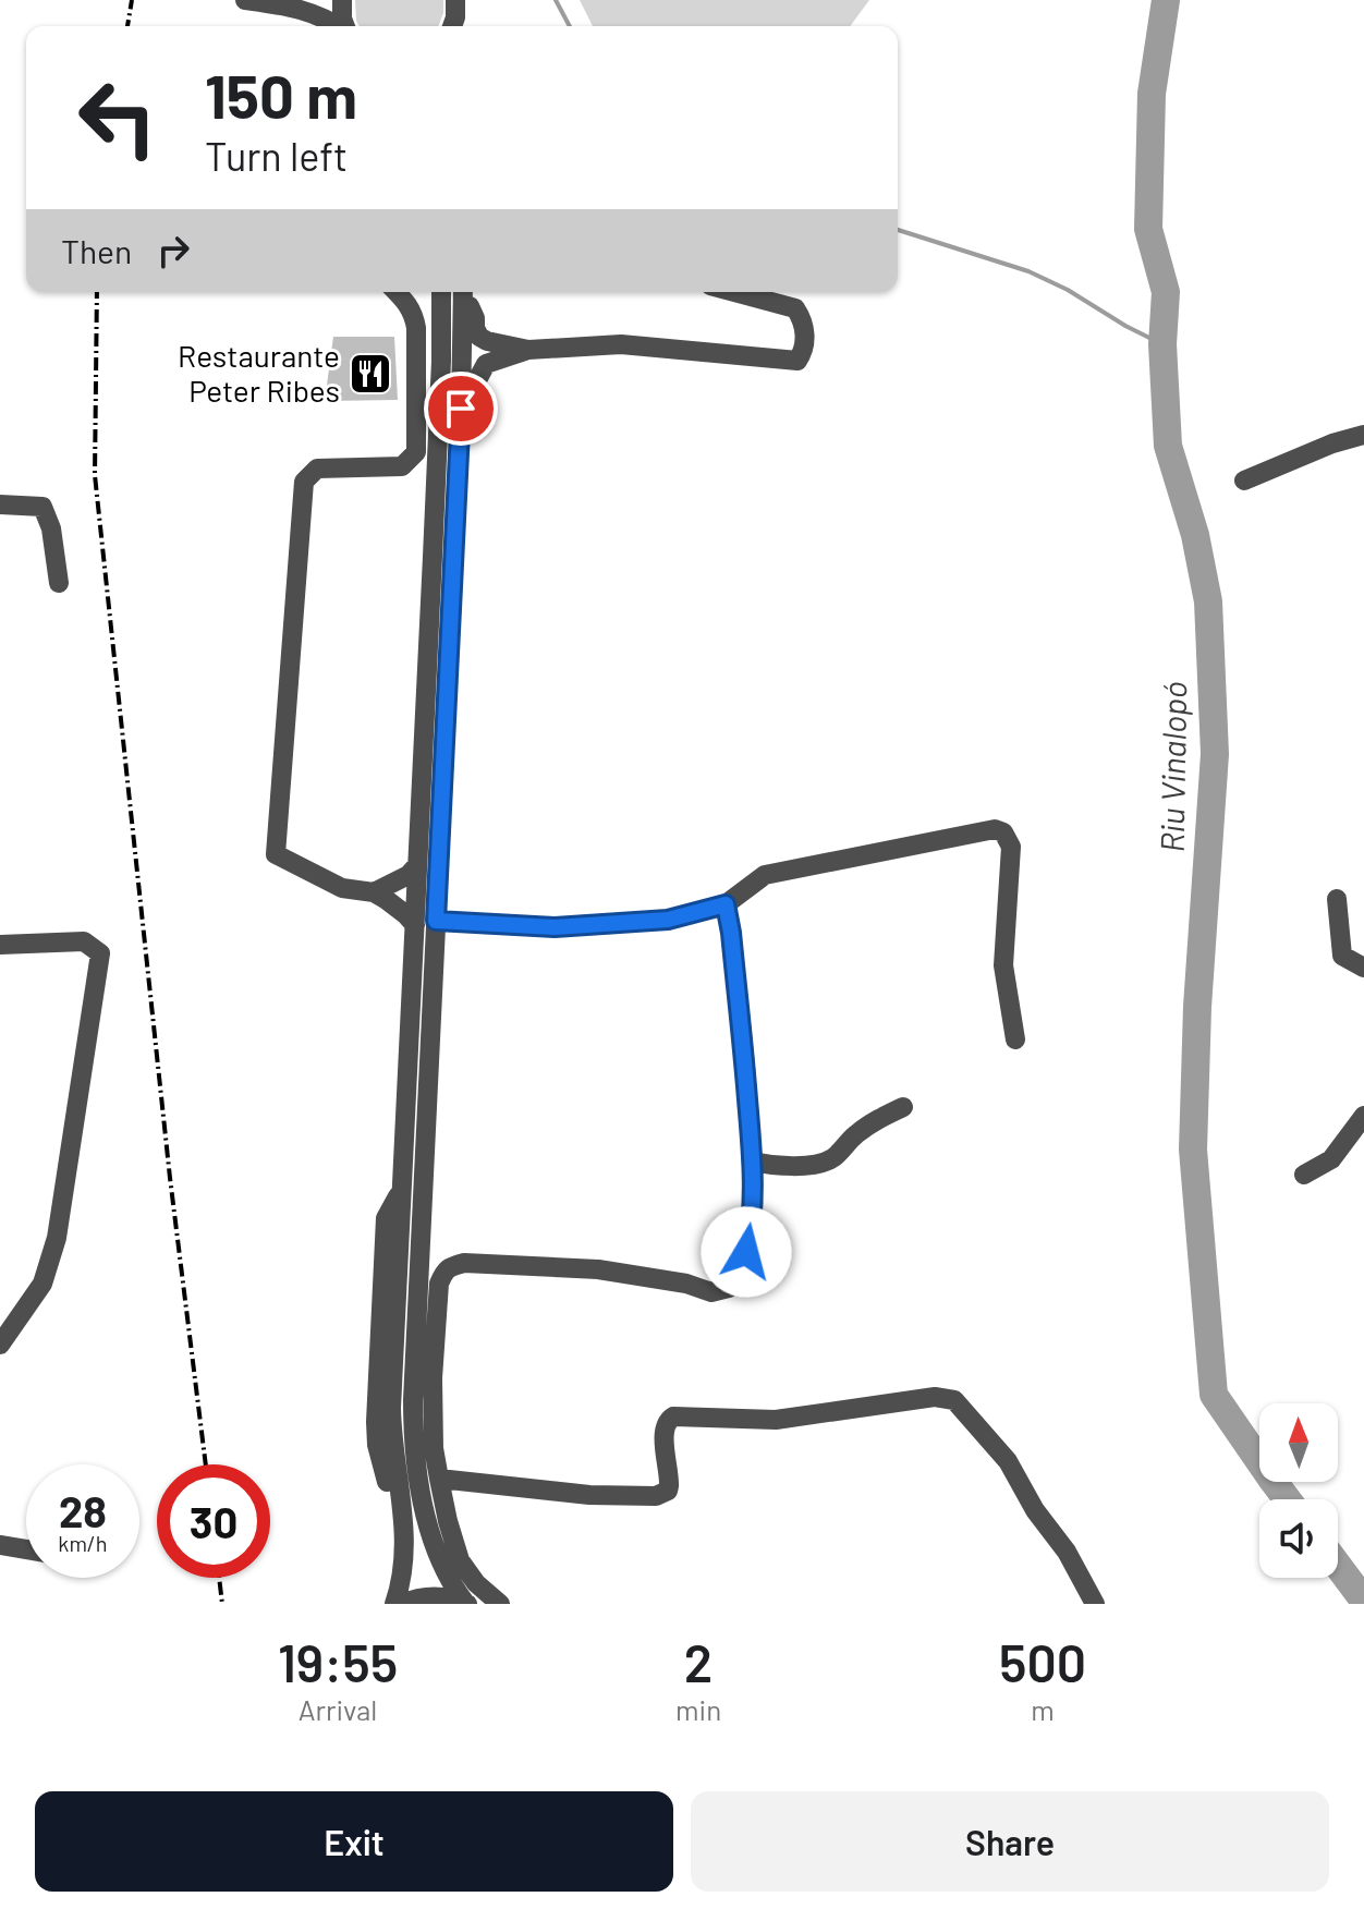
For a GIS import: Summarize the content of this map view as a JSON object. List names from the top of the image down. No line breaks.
{"water":["Riu Vinalopó"],"places":{"restaurant":["Restaurante Peter Ribes"]},"north":"top","page":{"turn":["150 m","Turn left"],"then":"Then","speed":"28 km/h","limit":"30","eta":["19:55","Arrival","2","min","500","m"],"buttons":["Exit","Share"]}}
